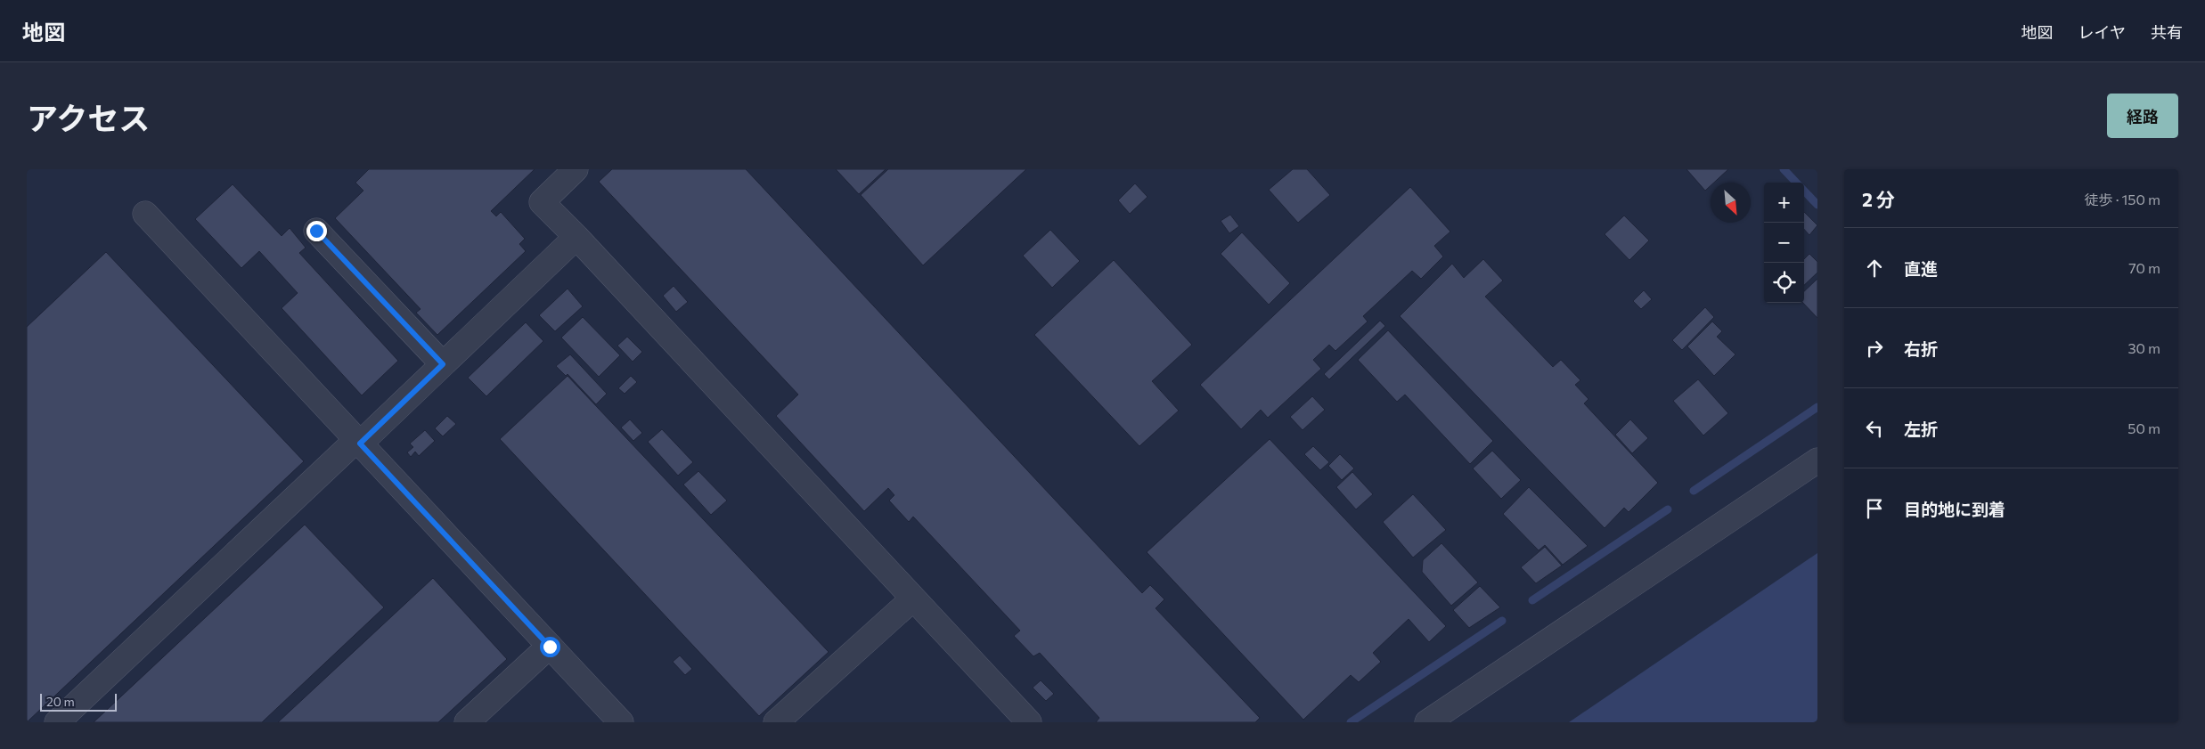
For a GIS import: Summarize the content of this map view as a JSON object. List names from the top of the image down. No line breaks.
{"scale_bar":"20 m","north":"bottom right","page":{"header":"地図","nav":["地図","レイヤ","共有"],"title":"アクセス","buttons":"経路","heading":["2 分","徒歩 · 150 m"],"map_buttons":["+","−"],"list":[["直進","70 m"],["右折","30 m"],["左折","50 m"],"目的地に到着"],"scale":"20 m"}}
